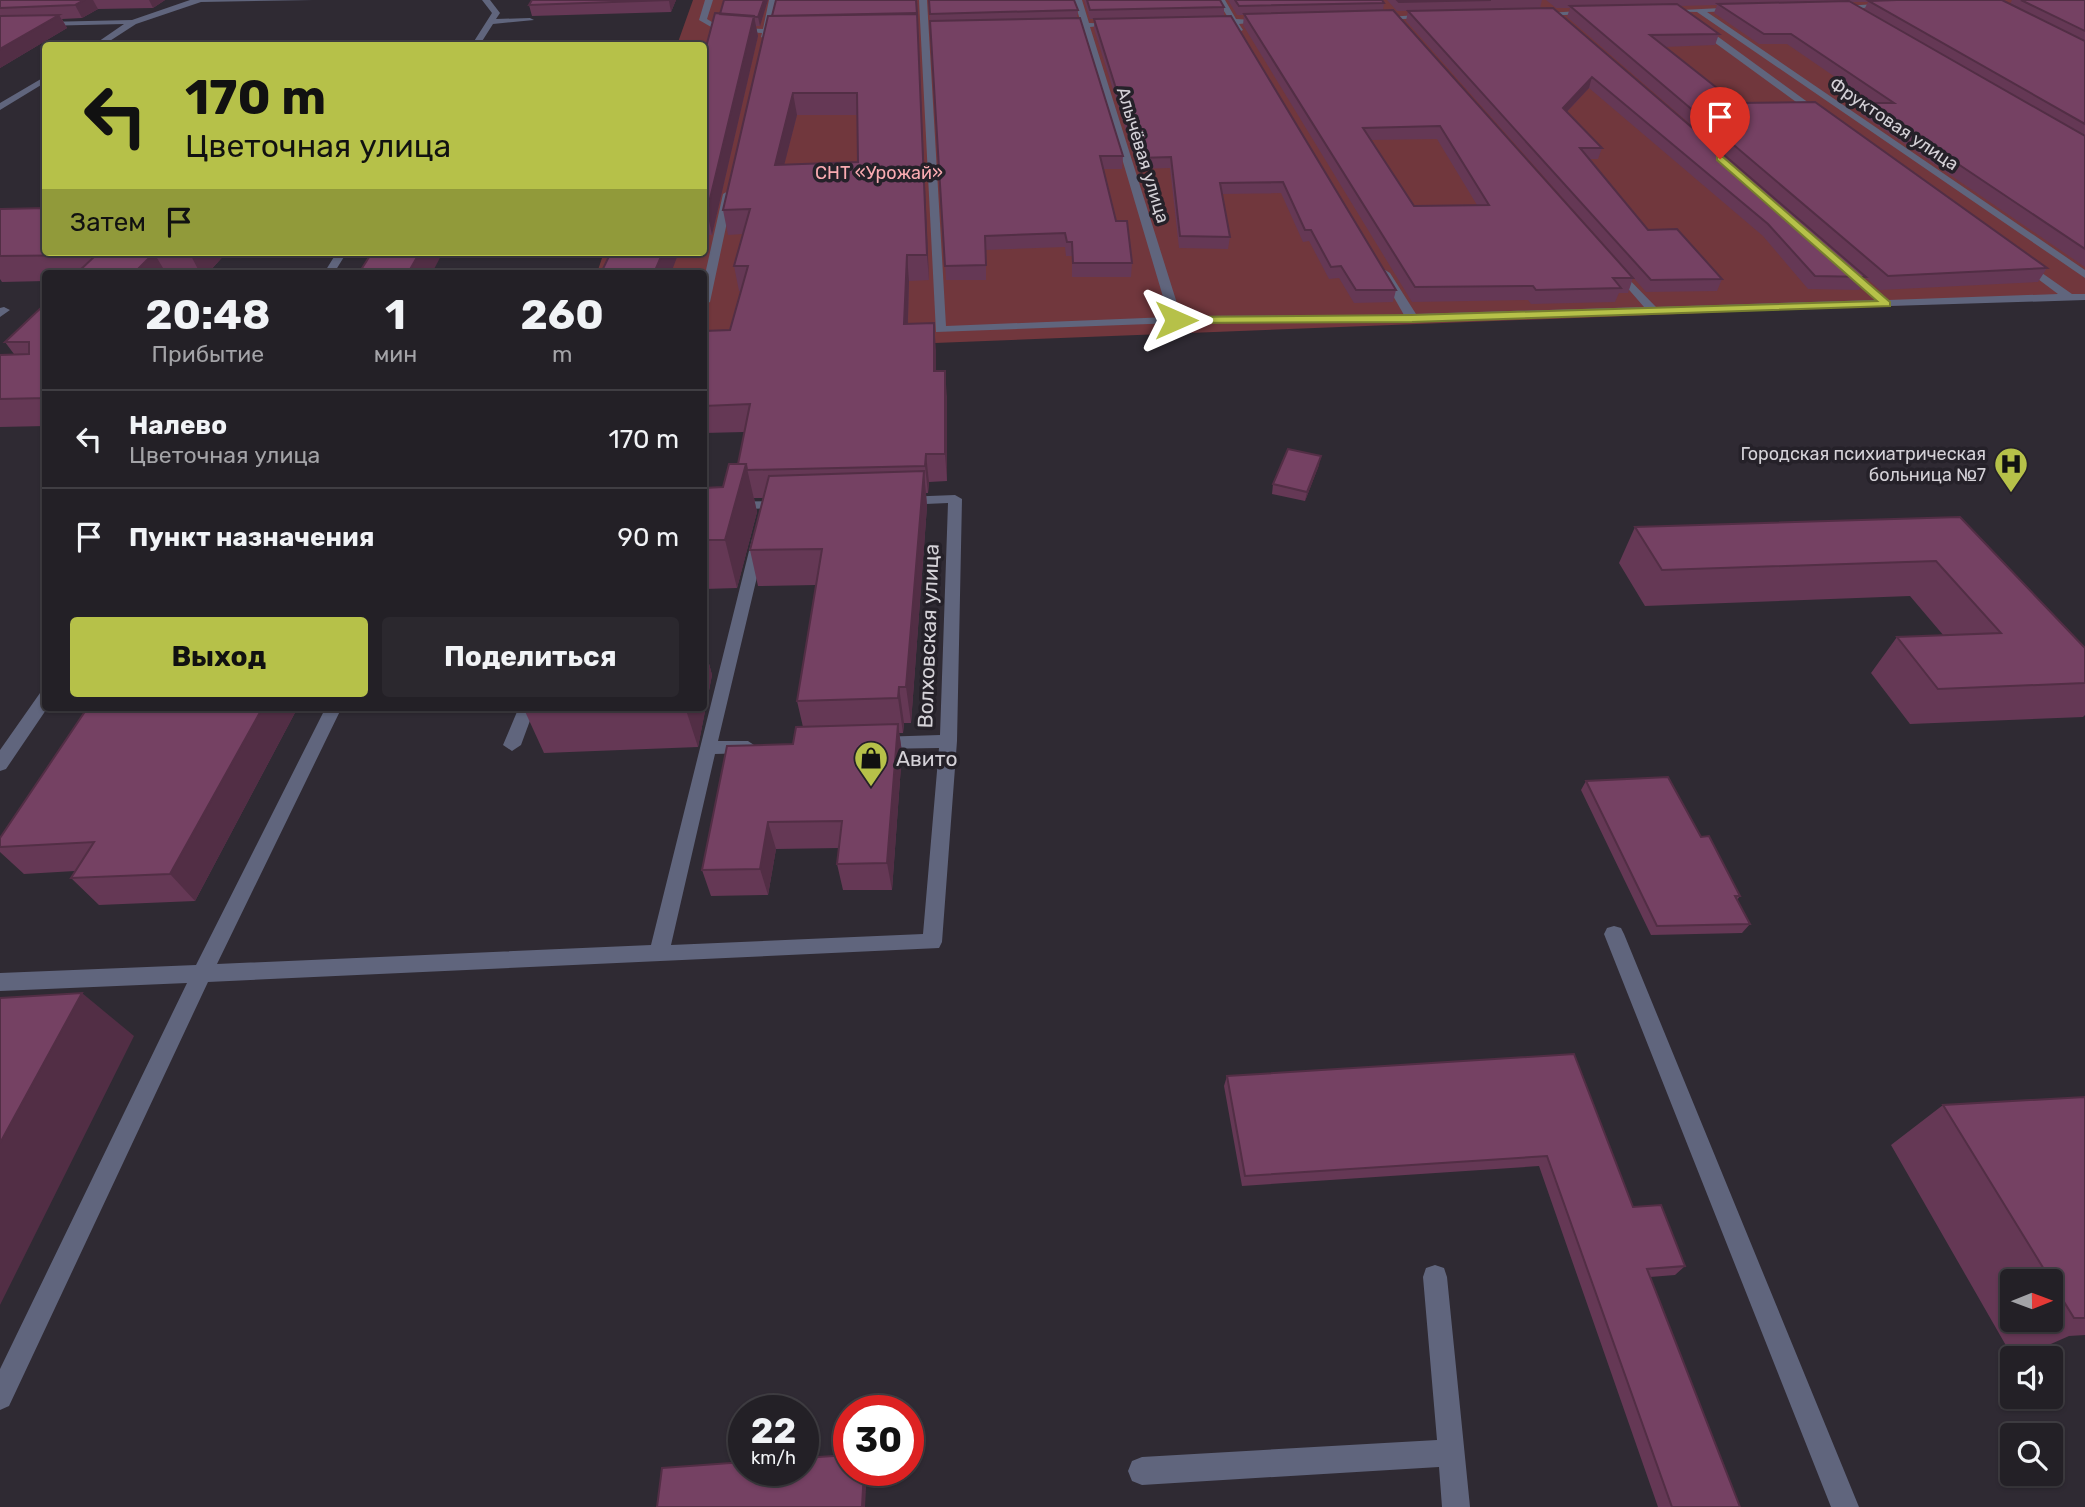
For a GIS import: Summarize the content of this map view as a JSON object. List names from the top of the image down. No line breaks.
{"streets":{"street":["Фруктовая улица","Алычёвая улица","Волховская улица"]},"parks":["СНТ «Урожай»"],"places":{"hospital":["Городская психиатрическая больница №7"],"shop":["Авито"]},"north":"right","page":{"turn":["170 m","Цветочная улица"],"then":"Затем","eta":["20:48","Прибытие","1","мин","260","m"],"list":[{"name":"Налево","note":"Цветочная улица","value":"170 m"},{"name":"Пункт назначения","value":"90 m"}],"buttons":["Выход","Поделиться"],"speed":"22 km/h","limit":"30"}}
